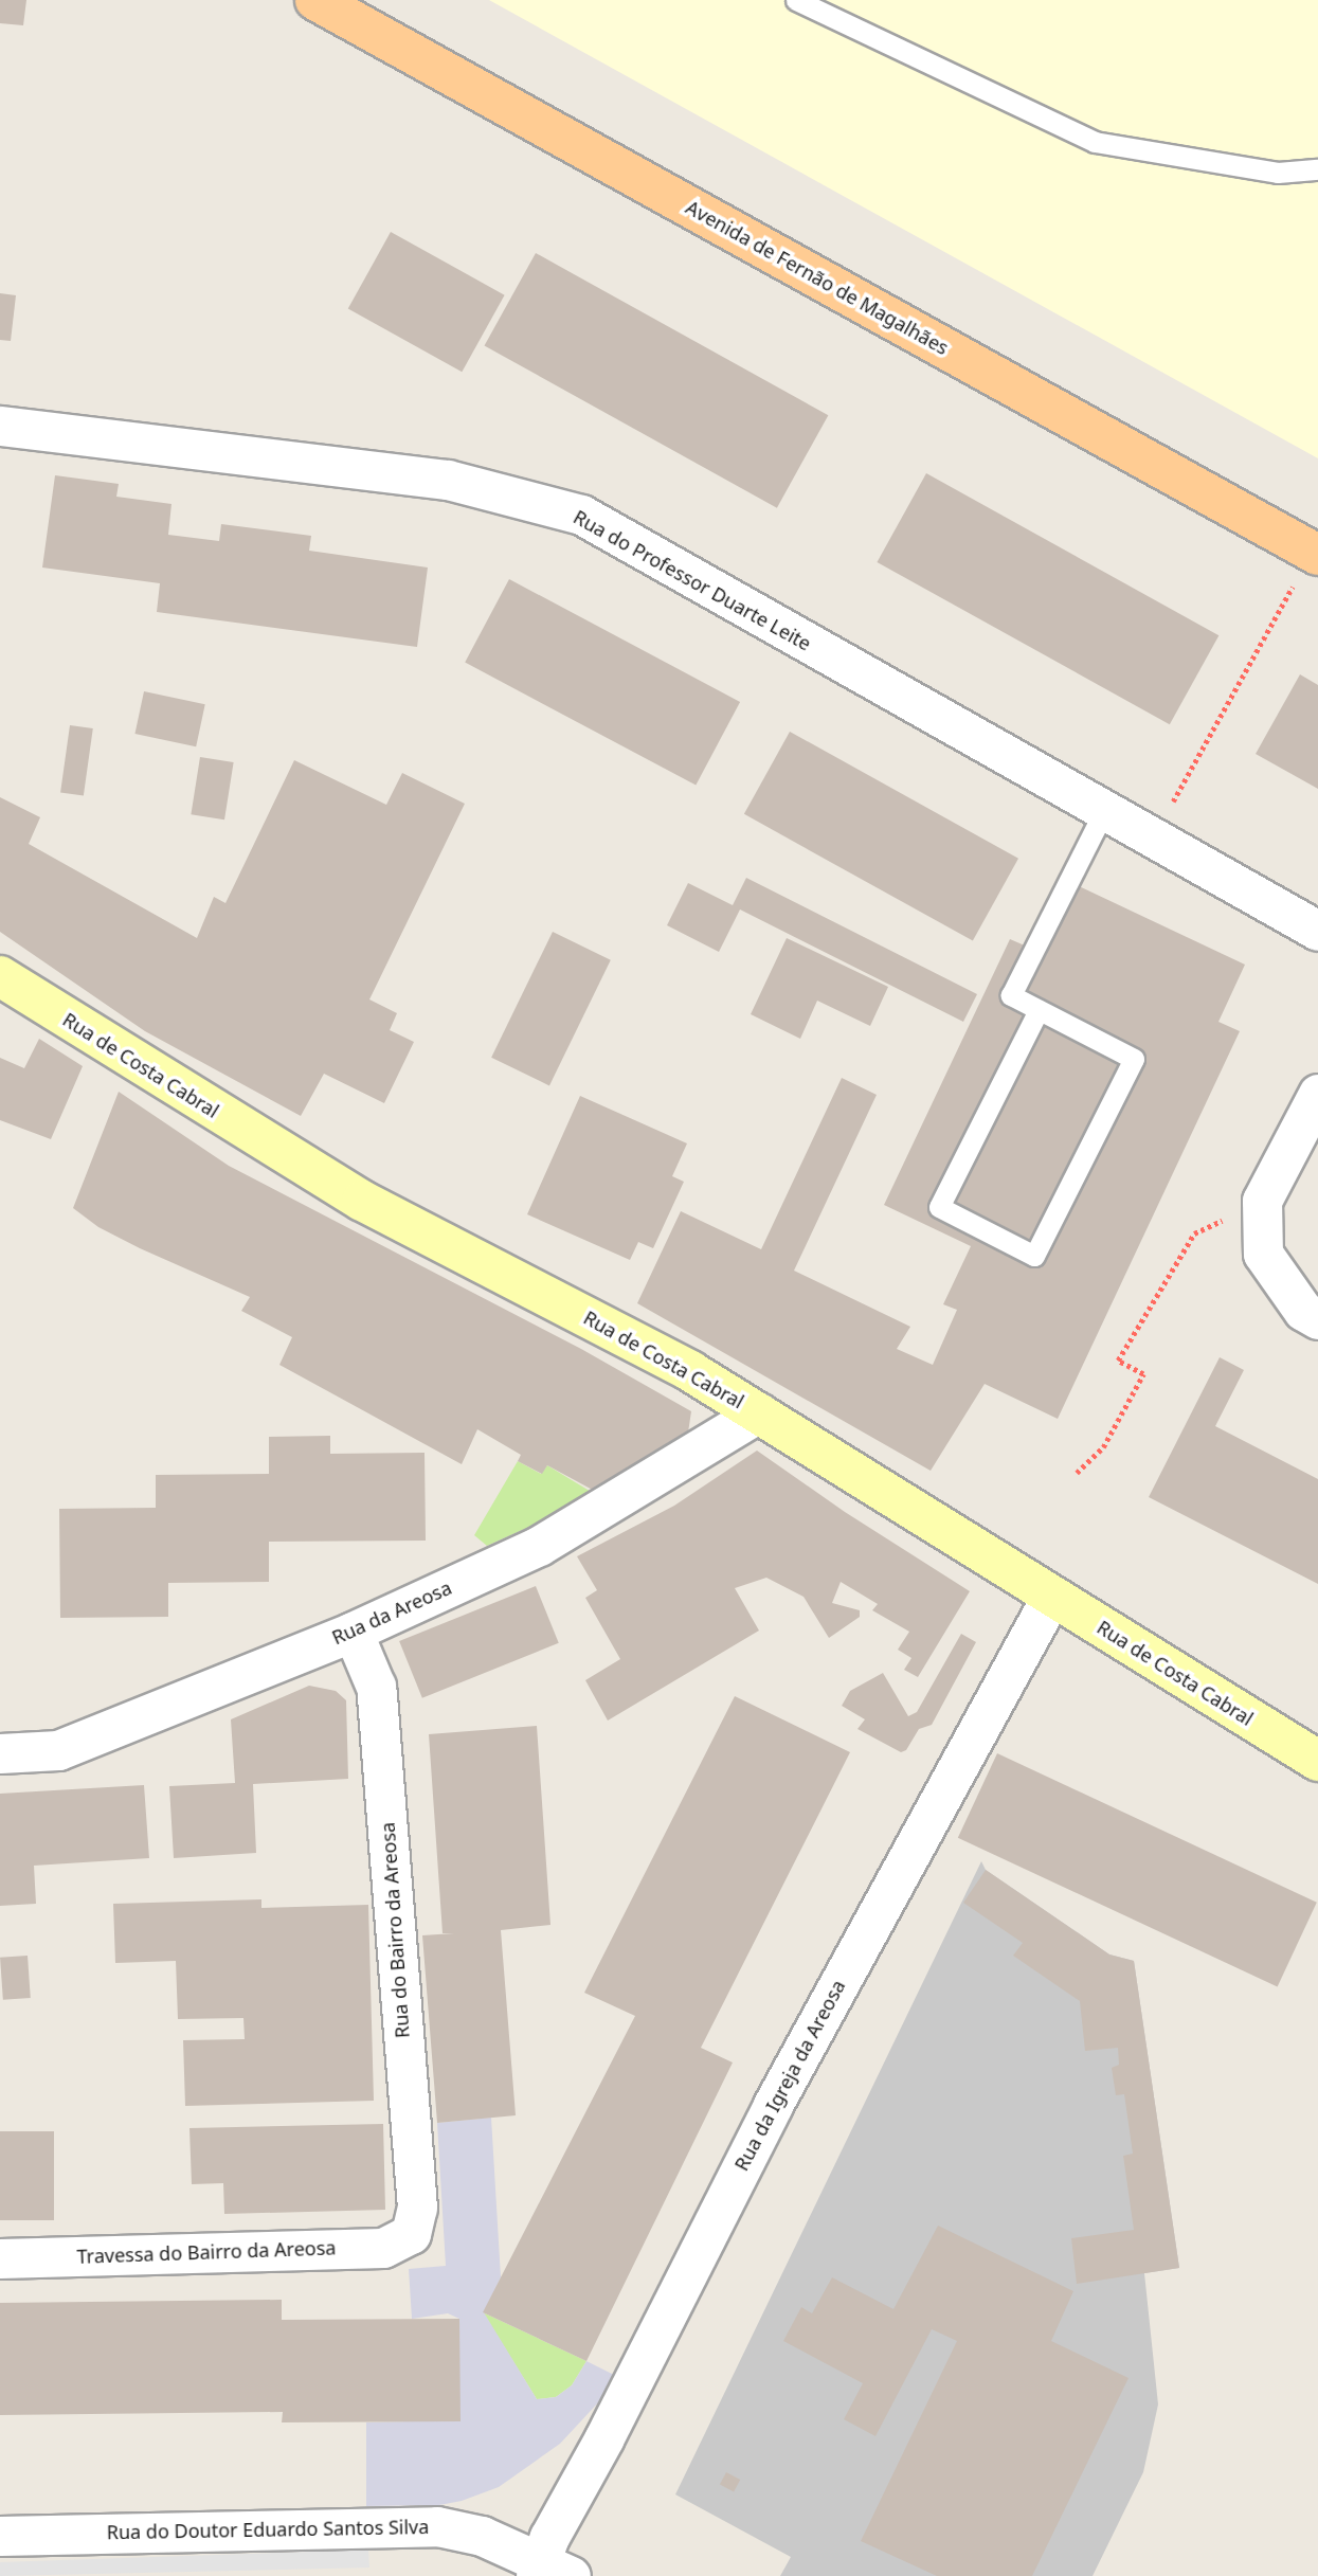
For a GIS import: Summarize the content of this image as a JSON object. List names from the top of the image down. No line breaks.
{"streets":{"main road":["Avenida de Fernão de Magalhães","Rua de Costa Cabral"],"street":["Rua do Professor Duarte Leite","Rua da Areosa","Rua do Bairro da Areosa","Rua da Igreja da Areosa","Travessa do Bairro da Areosa","Rua do Doutor Eduardo Santos Silva"]},"crossings":[["Rua de Costa Cabral","Rua da Areosa"],["Rua de Costa Cabral","Rua da Igreja da Areosa"],["Rua da Areosa","Rua do Bairro da Areosa"],["Rua do Bairro da Areosa","Travessa do Bairro da Areosa"],["Rua da Igreja da Areosa","Rua do Doutor Eduardo Santos Silva"]]}
